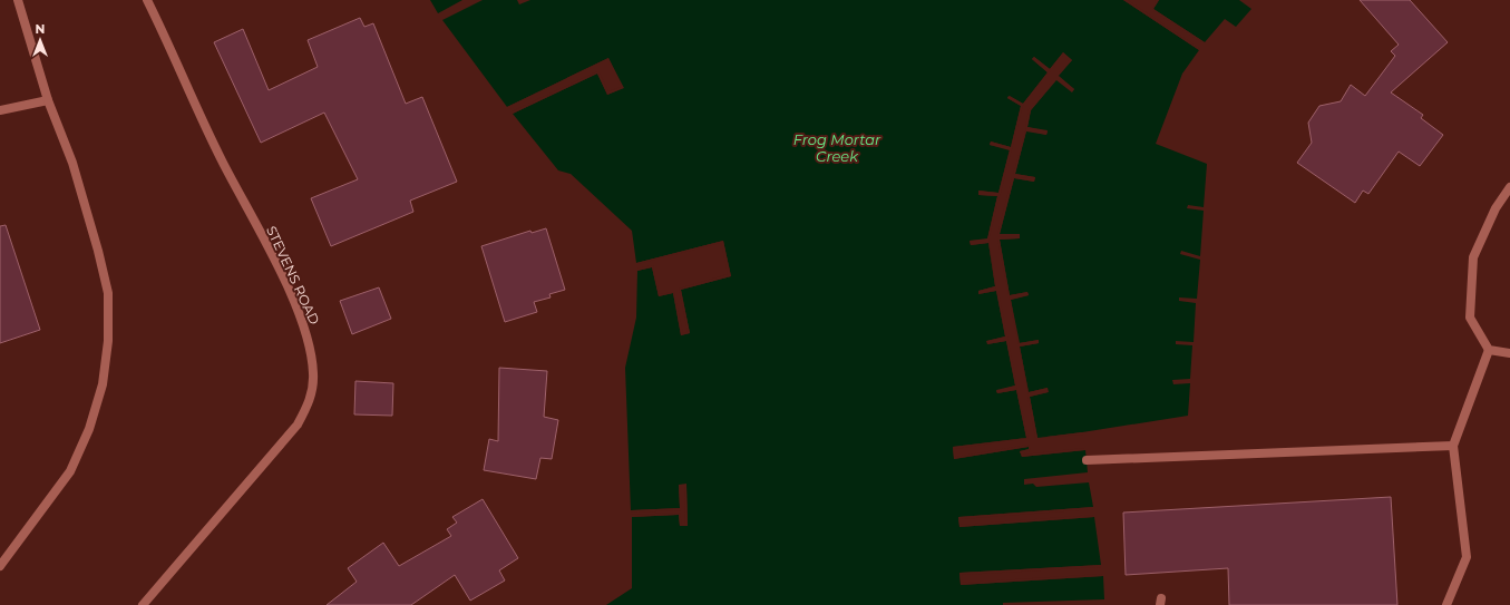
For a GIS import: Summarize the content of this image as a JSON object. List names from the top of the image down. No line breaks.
{"streets":{"street":["STEVENS ROAD"]},"water":["Frog Mortar Creek"],"north":"top"}
